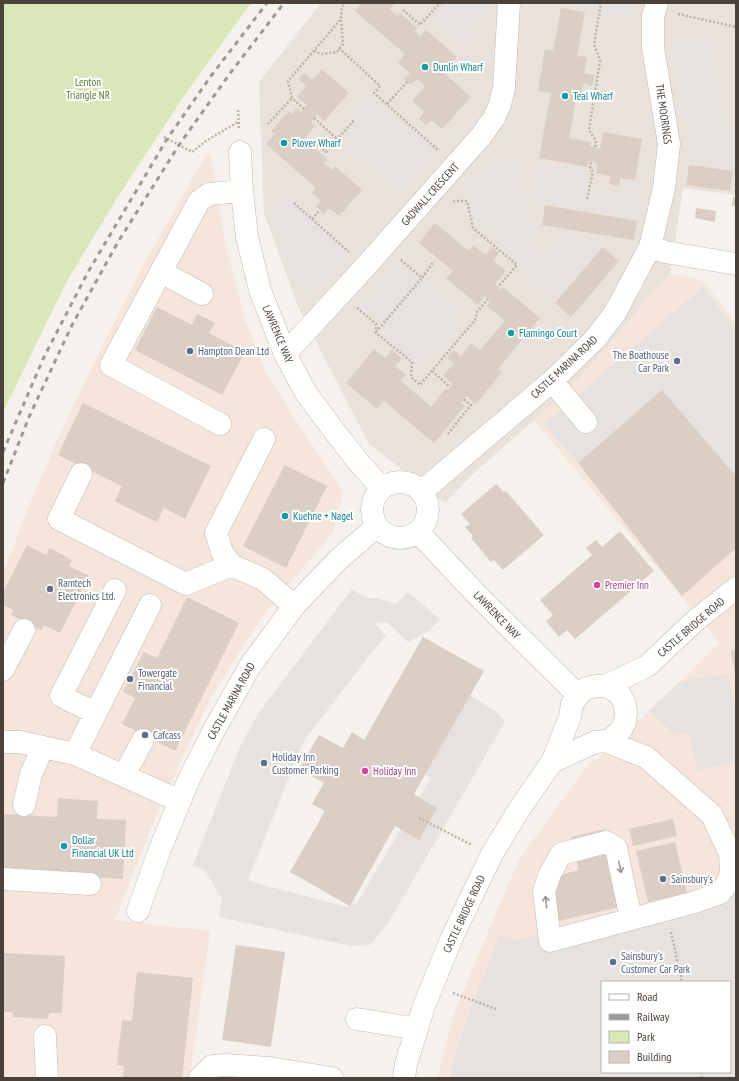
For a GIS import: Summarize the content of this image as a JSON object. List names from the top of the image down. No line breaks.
{"streets":{"street":["THE MOORINGS","GADWALL CRESCENT","LAWRENCE WAY","CASTLE MARINA ROAD","CASTLE BRIDGE ROAD"]},"crossings":[["THE MOORINGS","CASTLE MARINA ROAD"],["GADWALL CRESCENT","LAWRENCE WAY"],["LAWRENCE WAY","CASTLE MARINA ROAD"],["LAWRENCE WAY","CASTLE BRIDGE ROAD"]],"parks":["Lenton Triangle NR"],"places":["Dunlin Wharf","Teal Wharf","Plover Wharf","Flamingo Court","Hampton Dean Ltd","The Boathouse Car Park","Kuehne + Nagel","Premier Inn","Ramtech Electronics Ltd.","Towergate Financial","Cafcass","Holiday Inn Customer Parking","Holiday Inn","Dollar Financial UK Ltd","Sainsbury's","Sainsbury's Customer Car Park"],"legend":["Road","Railway","Park","Building"]}
